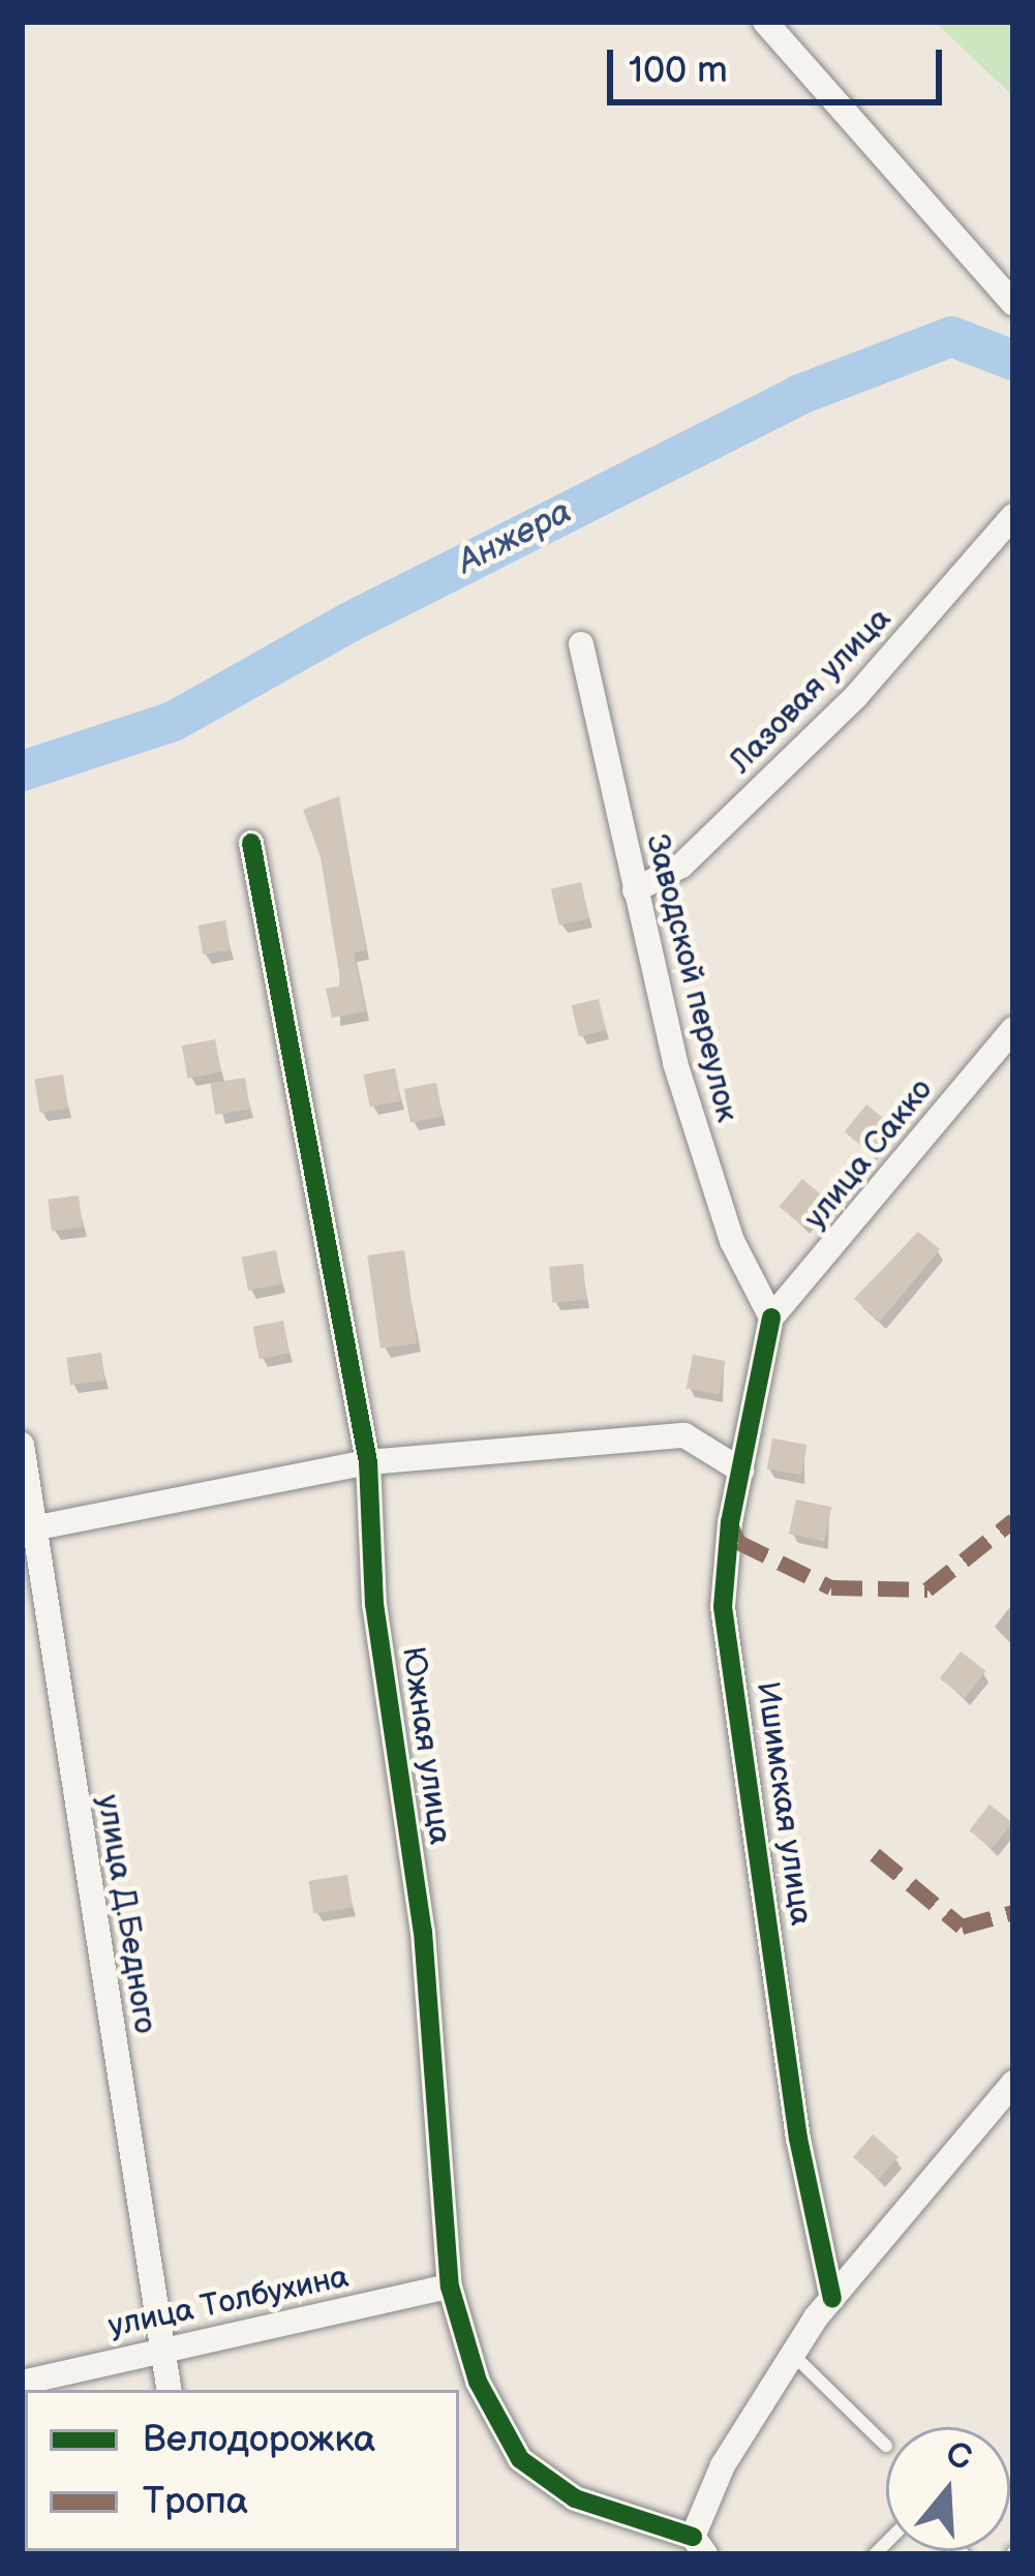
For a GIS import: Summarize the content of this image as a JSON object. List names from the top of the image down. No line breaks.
{"streets":{"street":["Лазовая улица","Заводской переулок","улица Сакко","Южная улица","Ишимская улица","улица Д.Бедного","улица Толбухина"]},"crossings":[["Лазовая улица","Заводской переулок"],["Заводской переулок","улица Сакко"],["Заводской переулок","Ишимская улица"],["улица Сакко","Ишимская улица"],["Южная улица","улица Толбухина"],["улица Д.Бедного","улица Толбухина"]],"water":["Анжера"],"legend":["Велодорожка","Тропа"],"scale_bar":"100 m","north":"top"}
